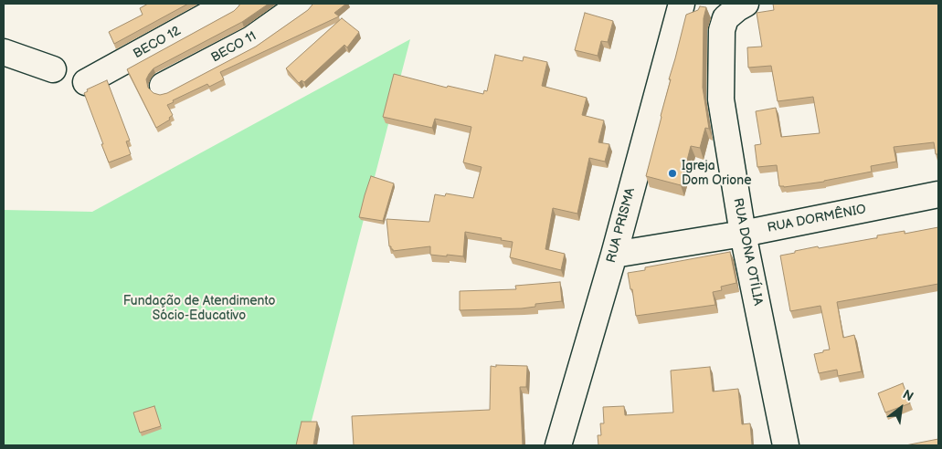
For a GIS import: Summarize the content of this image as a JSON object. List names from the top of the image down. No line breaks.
{"streets":{"street":["BECO 12","BECO 11","RUA DORMÊNIO","RUA PRISMA","RUA DONA OTÍLIA"]},"crossings":[["RUA DORMÊNIO","RUA PRISMA"],["RUA DORMÊNIO","RUA DONA OTÍLIA"]],"parks":["Fundação de Atendimento Sócio-Educativo"],"places":["Igreja Dom Orione"],"north":"top right"}
